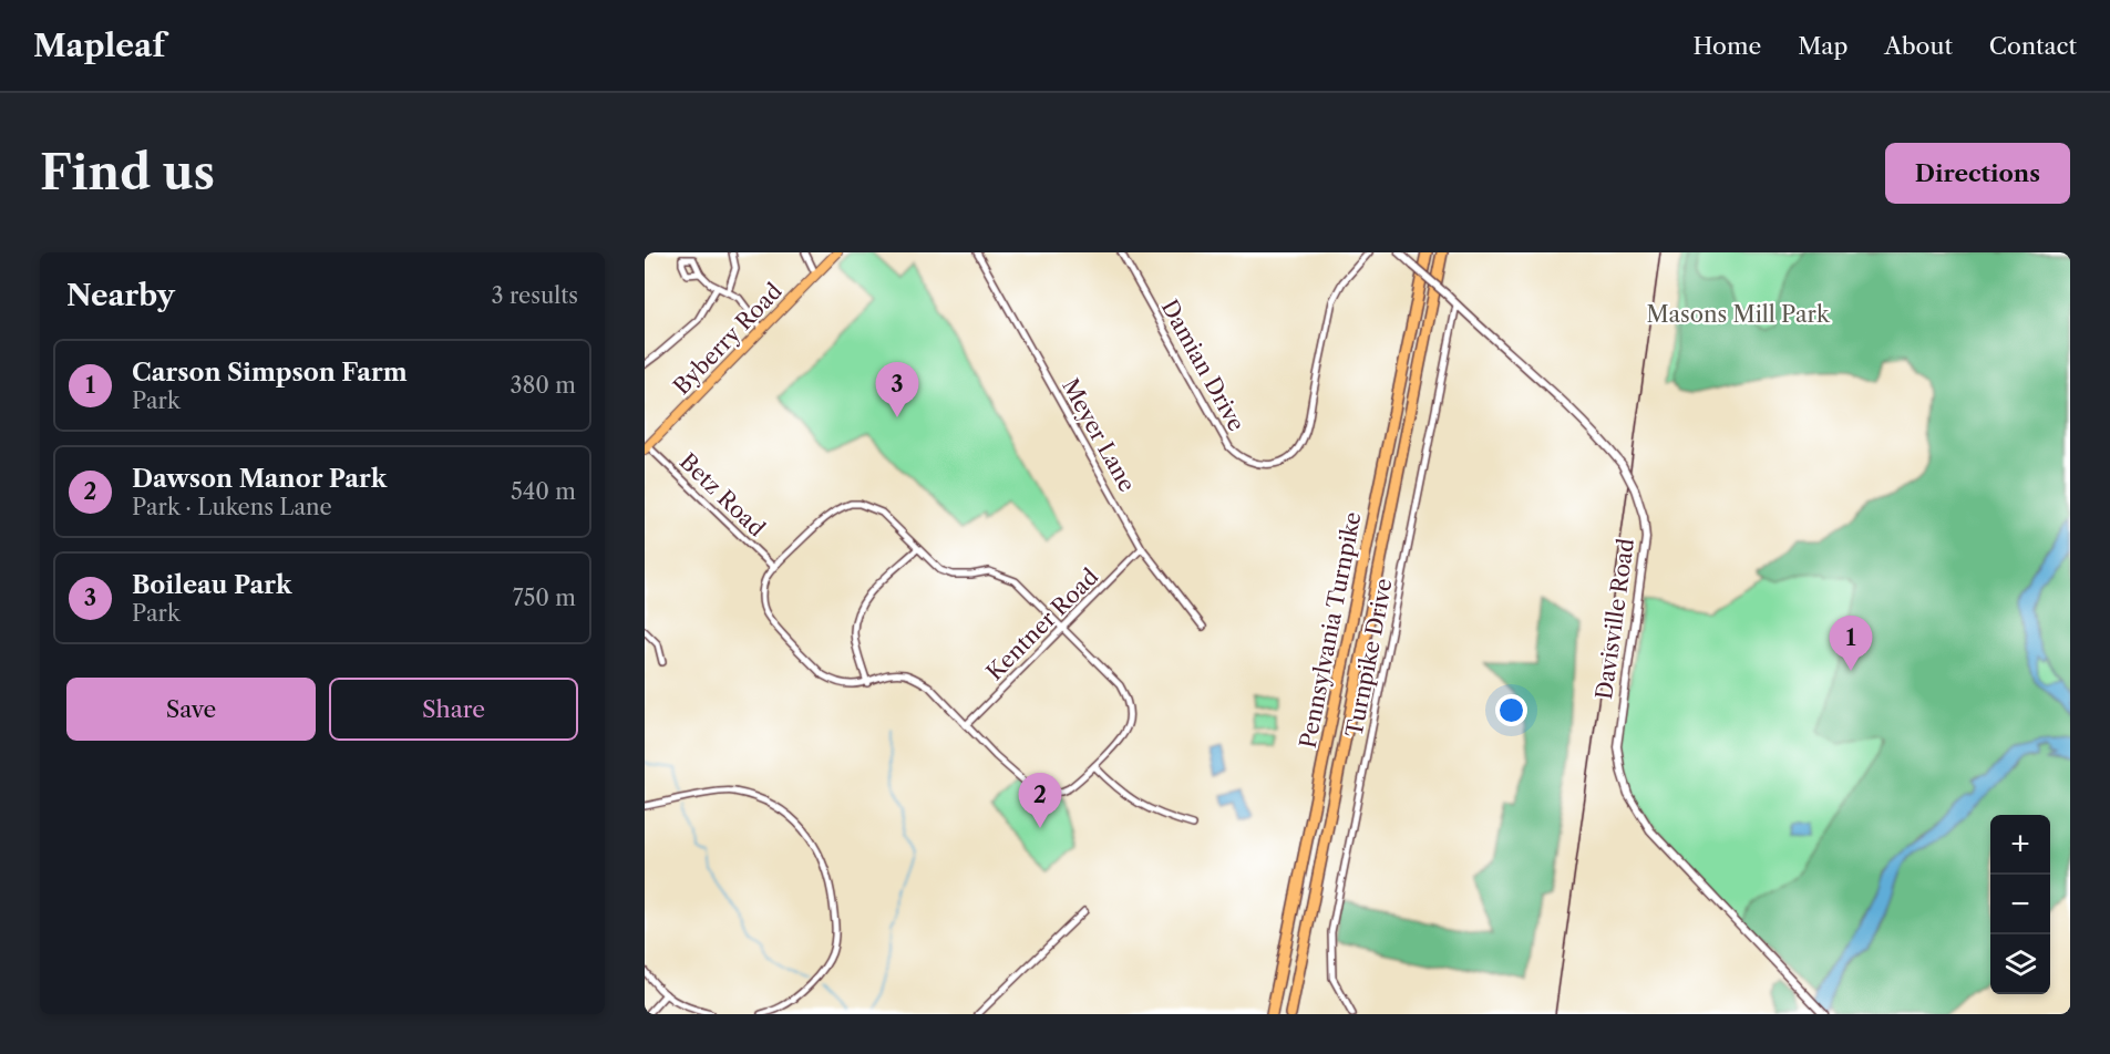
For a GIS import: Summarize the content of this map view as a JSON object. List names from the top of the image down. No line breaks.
{"streets":{"highway":["Pennsylvania Turnpike"],"main road":["Byberry Road"],"street":["Damian Drive","Meyer Lane","Betz Road","Davisville Road","Kentner Road","Turnpike Drive"]},"crossings":[["Byberry Road","Betz Road"],["Meyer Lane","Kentner Road"],["Davisville Road","Turnpike Drive"]],"parks":["Masons Mill Park"],"page":{"header":"Mapleaf","nav":["Home","Map","About","Contact"],"buttons":["Directions",["Save","Share"]],"title":"Find us","heading":["Nearby","3 results"],"list":[{"mark":"1","name":"Carson Simpson Farm","note":"Park","value":"380 m"},{"mark":"2","name":"Dawson Manor Park","note":"Park · Lukens Lane","value":"540 m"},{"mark":"3","name":"Boileau Park","note":"Park","value":"750 m"}],"pins":["3","1","2"],"map_buttons":["+","−"]}}
